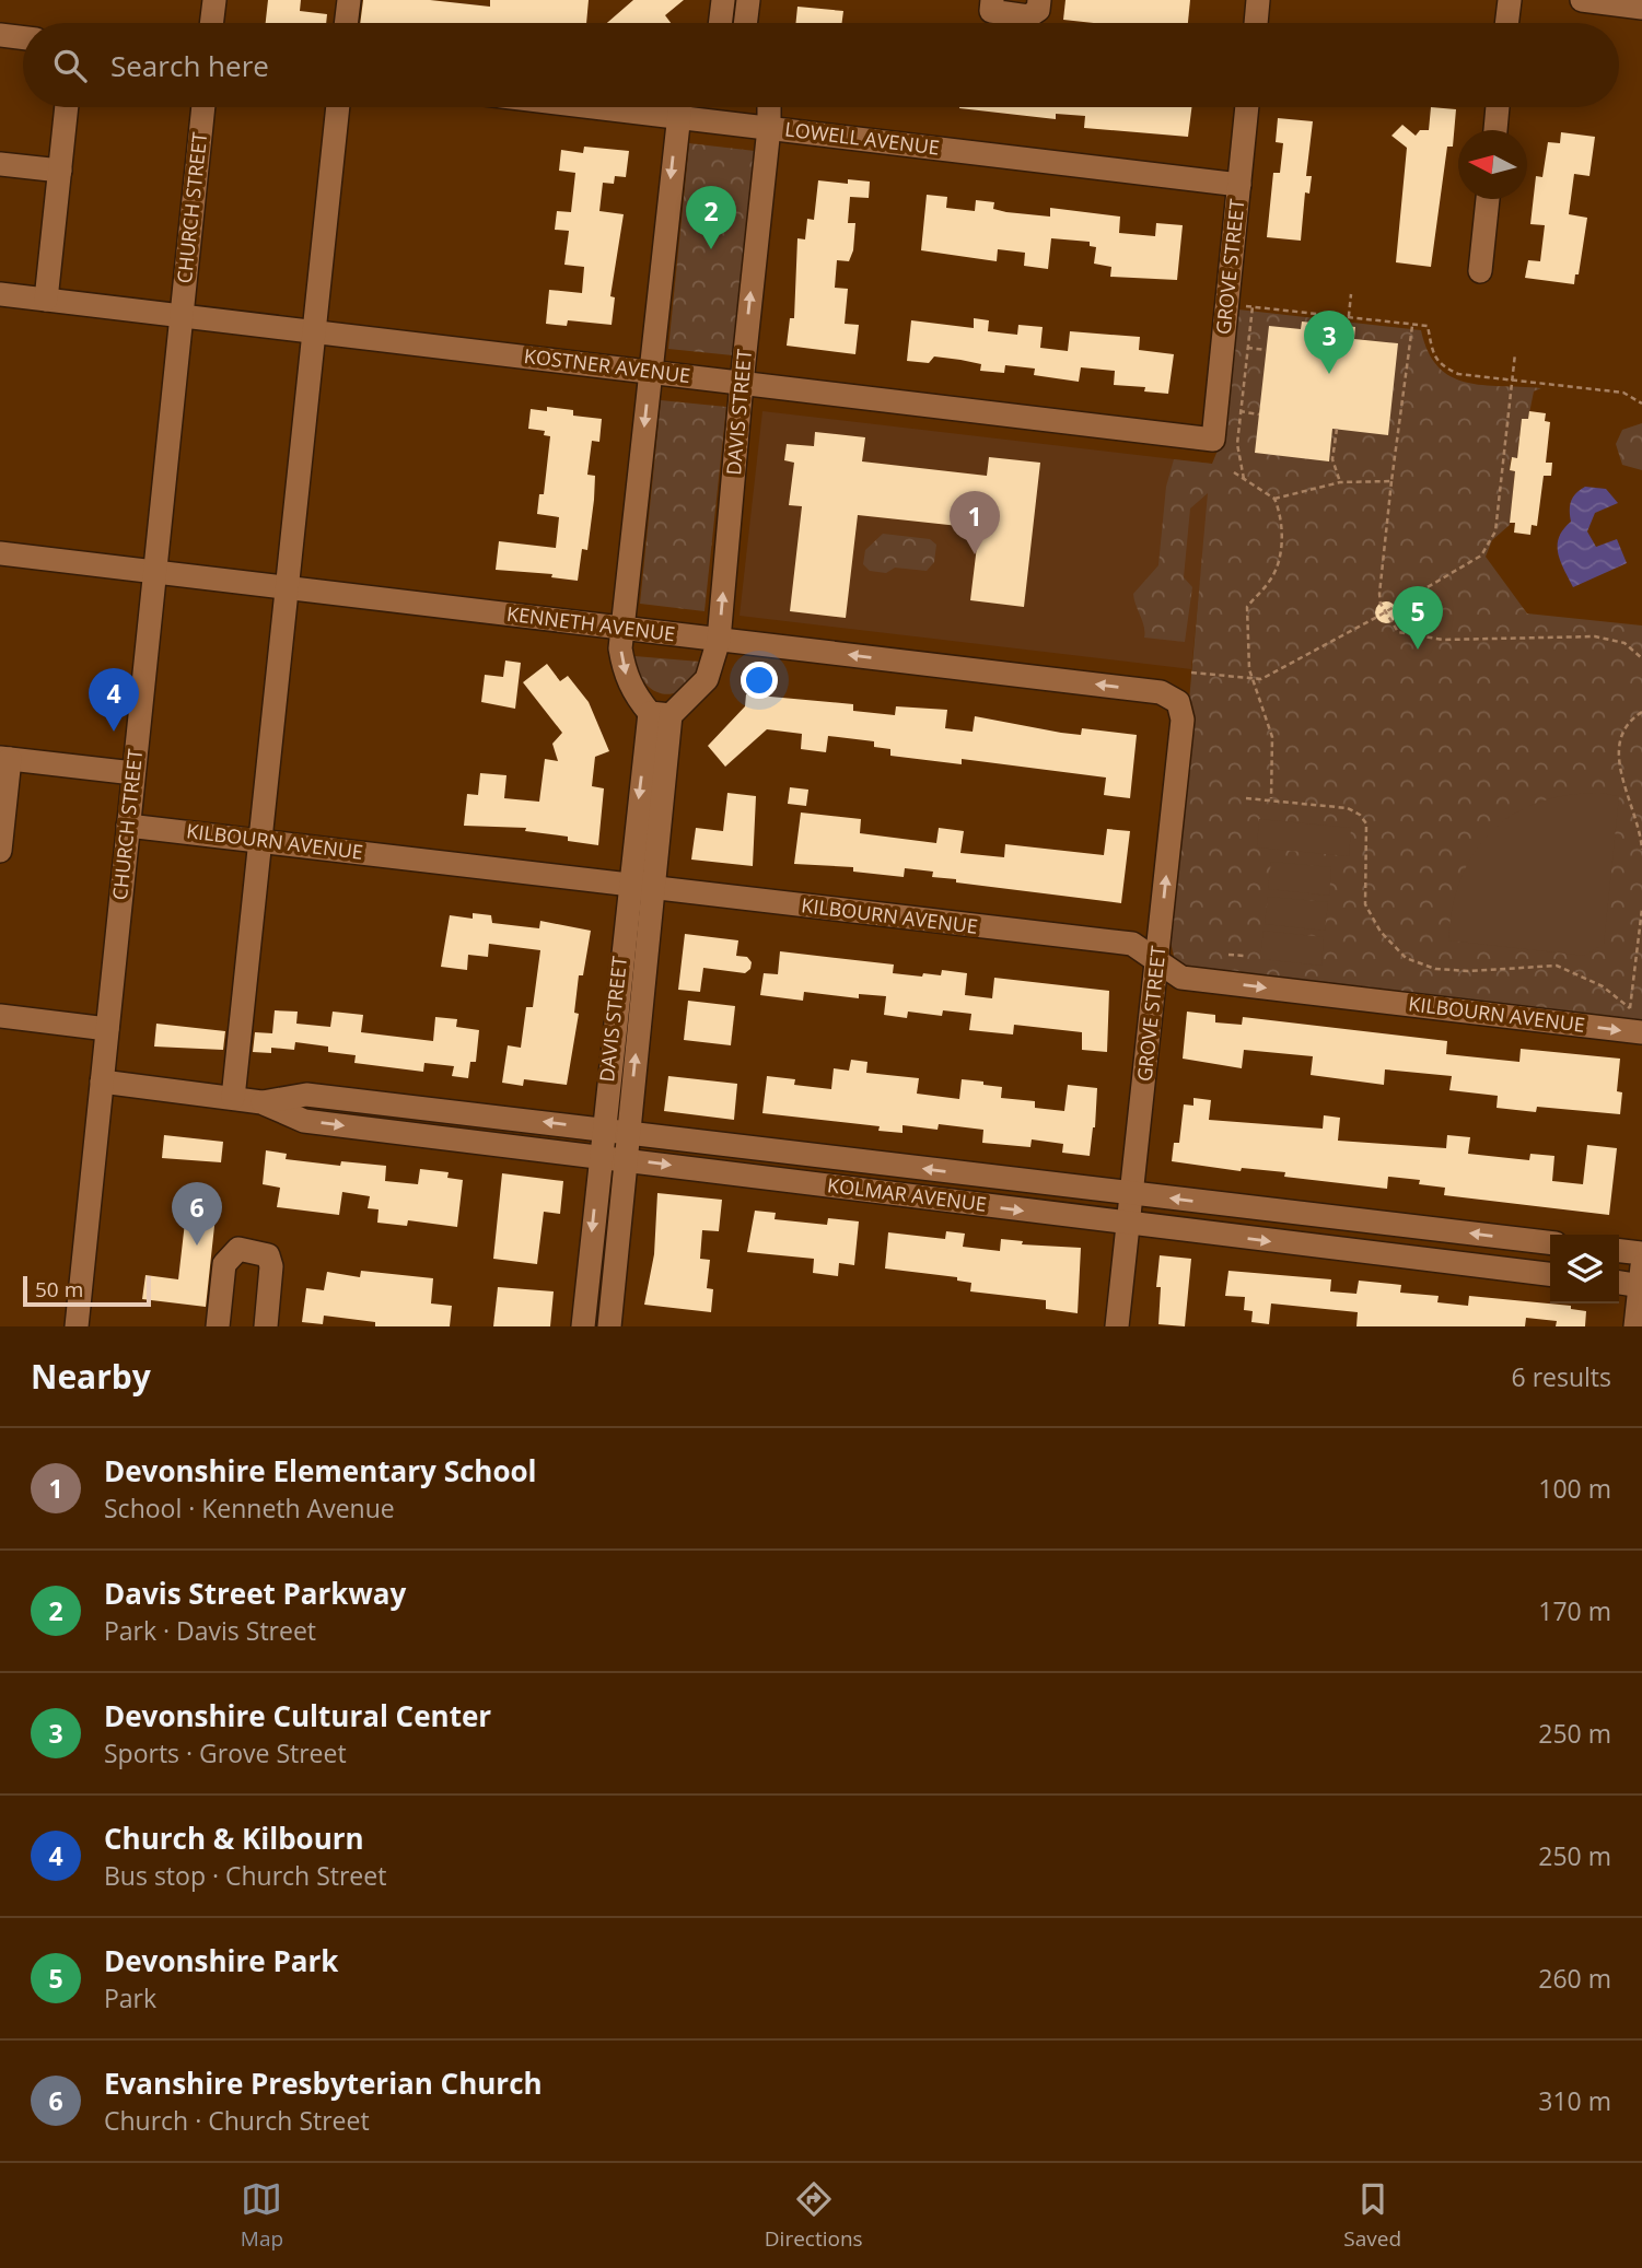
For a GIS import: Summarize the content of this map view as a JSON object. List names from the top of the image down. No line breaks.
{"streets":{"street":["LOWELL AVENUE","CHURCH STREET","GROVE STREET","KOSTNER AVENUE","DAVIS STREET","KENNETH AVENUE","KILBOURN AVENUE","KOLMAR AVENUE"]},"crossings":[["LOWELL AVENUE","GROVE STREET"],["LOWELL AVENUE","DAVIS STREET"],["CHURCH STREET","KOSTNER AVENUE"],["CHURCH STREET","KENNETH AVENUE"],["CHURCH STREET","KILBOURN AVENUE"],["CHURCH STREET","KOLMAR AVENUE"],["GROVE STREET","KOSTNER AVENUE"],["GROVE STREET","KENNETH AVENUE"],["GROVE STREET","KILBOURN AVENUE"],["GROVE STREET","KOLMAR AVENUE"],["KOSTNER AVENUE","DAVIS STREET"],["DAVIS STREET","KENNETH AVENUE"],["DAVIS STREET","KILBOURN AVENUE"],["DAVIS STREET","KOLMAR AVENUE"]],"one_way":["KENNETH AVENUE"],"scale_bar":"50 m","north":"left","page":{"search":"Search here","pins":["2","3","1","5","4","6"],"scale":"50 m","heading":["Nearby","6 results"],"list":[{"mark":"1","name":"Devonshire Elementary School","note":"School · Kenneth Avenue","value":"100 m"},{"mark":"2","name":"Davis Street Parkway","note":"Park · Davis Street","value":"170 m"},{"mark":"3","name":"Devonshire Cultural Center","note":"Sports · Grove Street","value":"250 m"},{"mark":"4","name":"Church & Kilbourn","note":"Bus stop · Church Street","value":"250 m"},{"mark":"5","name":"Devonshire Park","note":"Park","value":"260 m"},{"mark":"6","name":"Evanshire Presbyterian Church","note":"Church · Church Street","value":"310 m"}],"nav":["Map","Directions","Saved"]}}
